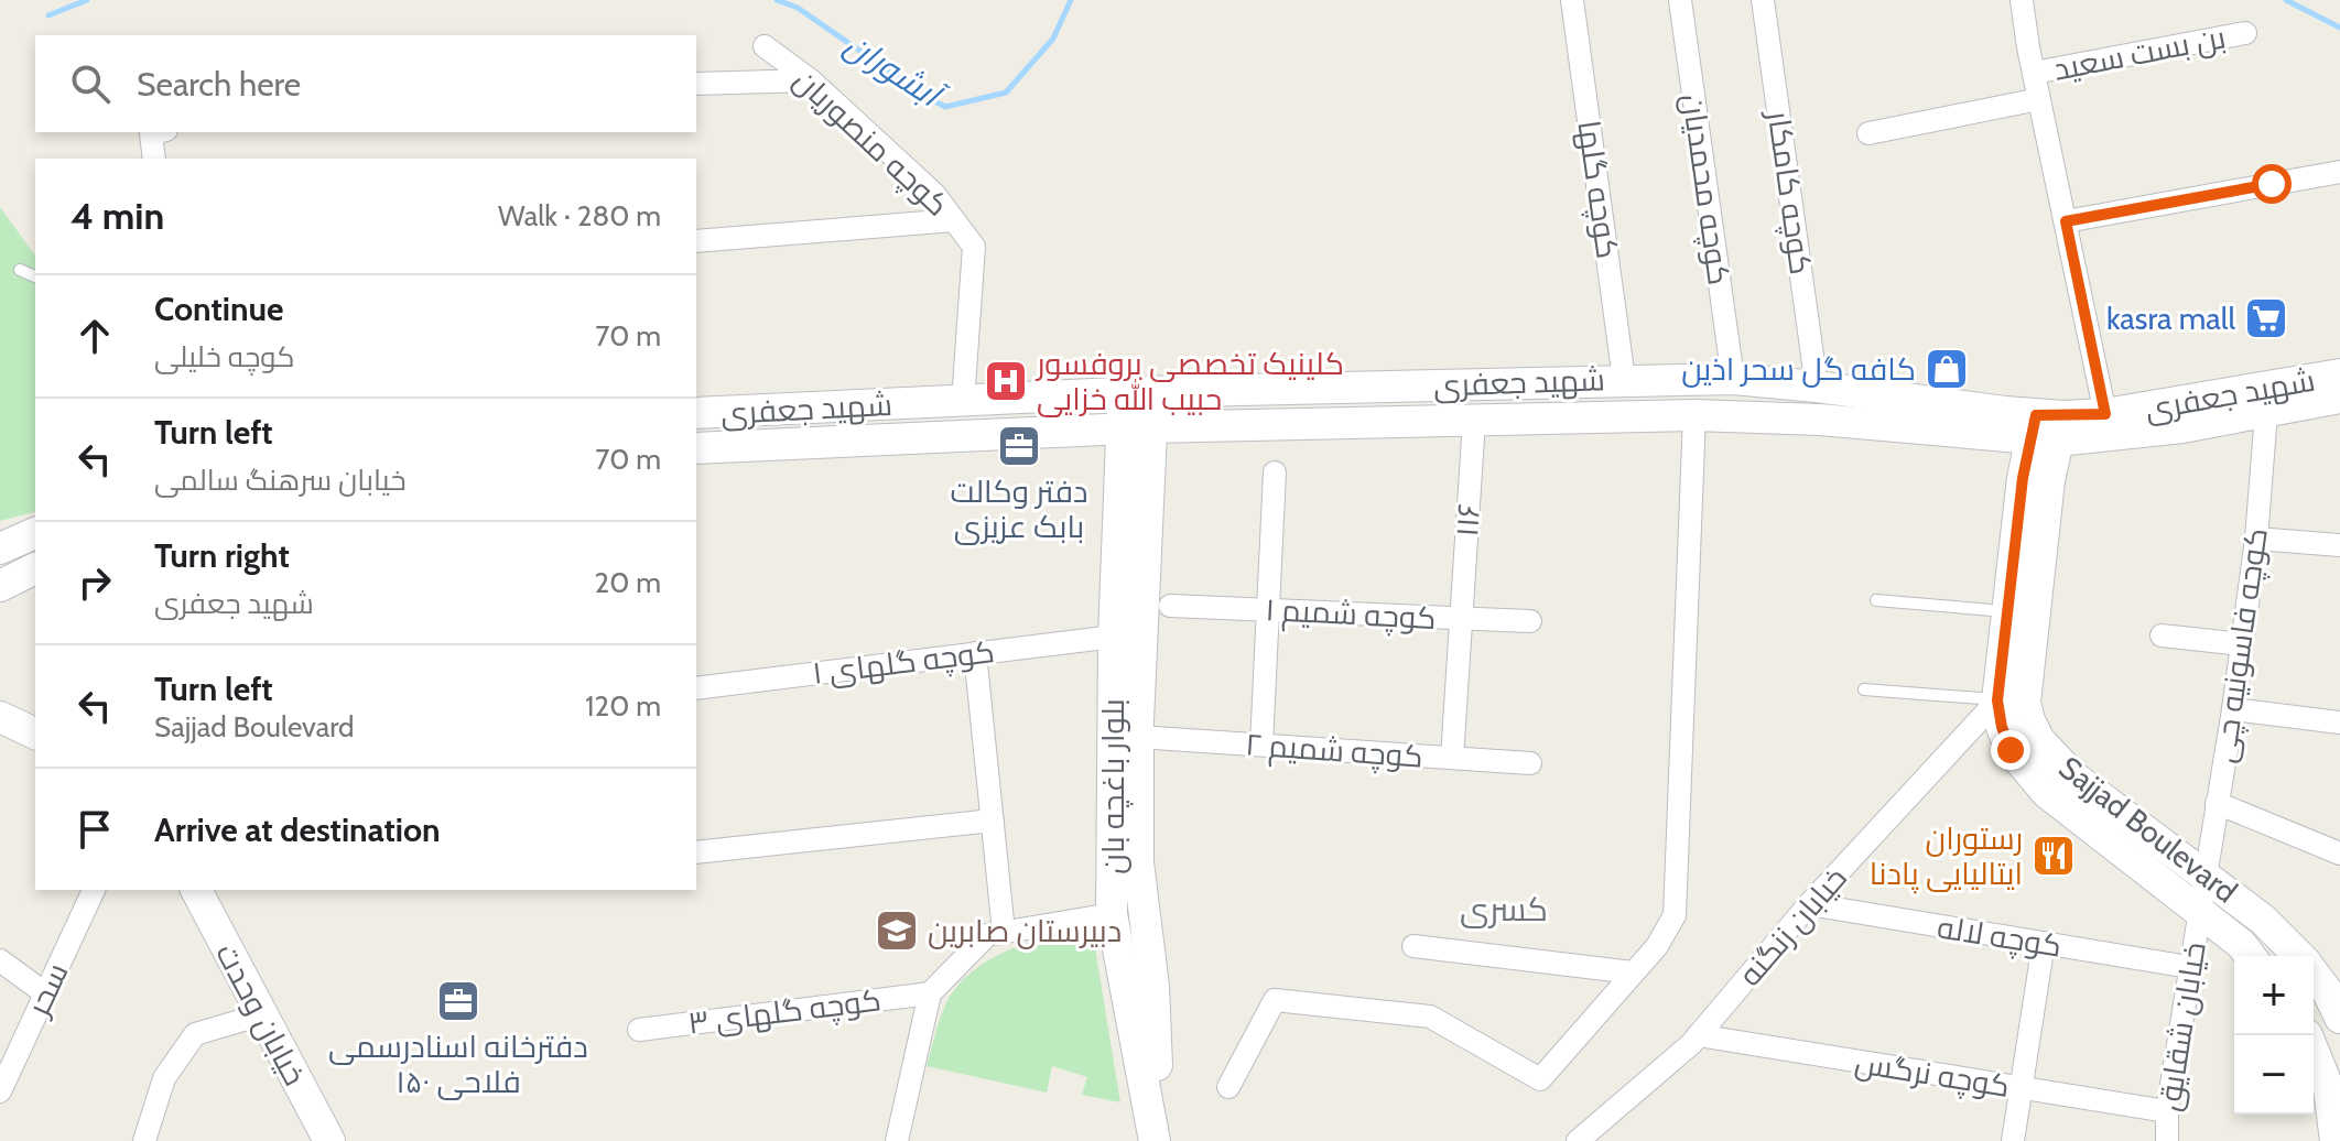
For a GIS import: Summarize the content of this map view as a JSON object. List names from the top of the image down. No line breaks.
{"streets":{"main road":["شهید جعفری","بلوار باغچه بان","Sajjad Boulevard","خیابان وحدت"],"street":["بن بست سعید","کوچه منصوریان","کوچه گلها","کوچه محمدیان","کوچه کامکار","۱۱۶","کوچه شمیم ۱","کوچه فاسونیه چی","کوچه گلهای ۱","کوچه شمیم ۲","خیابان زنگنه","کوچه لاله","سحر","کوچه گلهای ۳","خیابان شقایق","کوچه نرگس"]},"crossings":[["کوچه منصوریان","شهید جعفری"],["کوچه گلها","شهید جعفری"],["کوچه محمدیان","شهید جعفری"],["کوچه کامکار","شهید جعفری"],["شهید جعفری","۱۱۶"],["شهید جعفری","کوچه فاسونیه چی"],["شهید جعفری","بلوار باغچه بان"],["شهید جعفری","Sajjad Boulevard"],["۱۱۶","کوچه شمیم ۱"],["۱۱۶","کوچه شمیم ۲"],["کوچه فاسونیه چی","Sajjad Boulevard"],["کوچه فاسونیه چی","خیابان شقایق"],["کوچه گلهای ۱","بلوار باغچه بان"],["کوچه شمیم ۲","بلوار باغچه بان"],["Sajjad Boulevard","خیابان زنگنه"],["Sajjad Boulevard","خیابان شقایق"],["خیابان زنگنه","کوچه لاله"],["خیابان زنگنه","کوچه نرگس"],["کوچه لاله","خیابان شقایق"],["خیابان شقایق","کوچه نرگس"]],"districts":["کسری"],"water":["آبشوران"],"places":{"supermarket":["kasra mall"],"shop":["کافه گل سحر اذین"],"hospital":["کلینیک تخصصی پروفسور حبیب الله خزایی"],"office":["دفتر وکالت بابک عزیزی","دفترخانه اسنادرسمی ۱۵۰ فلاحی"],"restaurant":["رستوران ایتالیایی پادنا"],"school or university":["دبیرستان صابرین"]},"page":{"search":"Search here","heading":["4 min","Walk · 280 m"],"list":[["Continue","کوچه خلیلی","70 m"],["Turn left","خیابان سرهنگ سالمی","70 m"],["Turn right","شهید جعفری","20 m"],["Turn left","Sajjad Boulevard","120 m"],"Arrive at destination"],"map_buttons":["+","−"]}}
